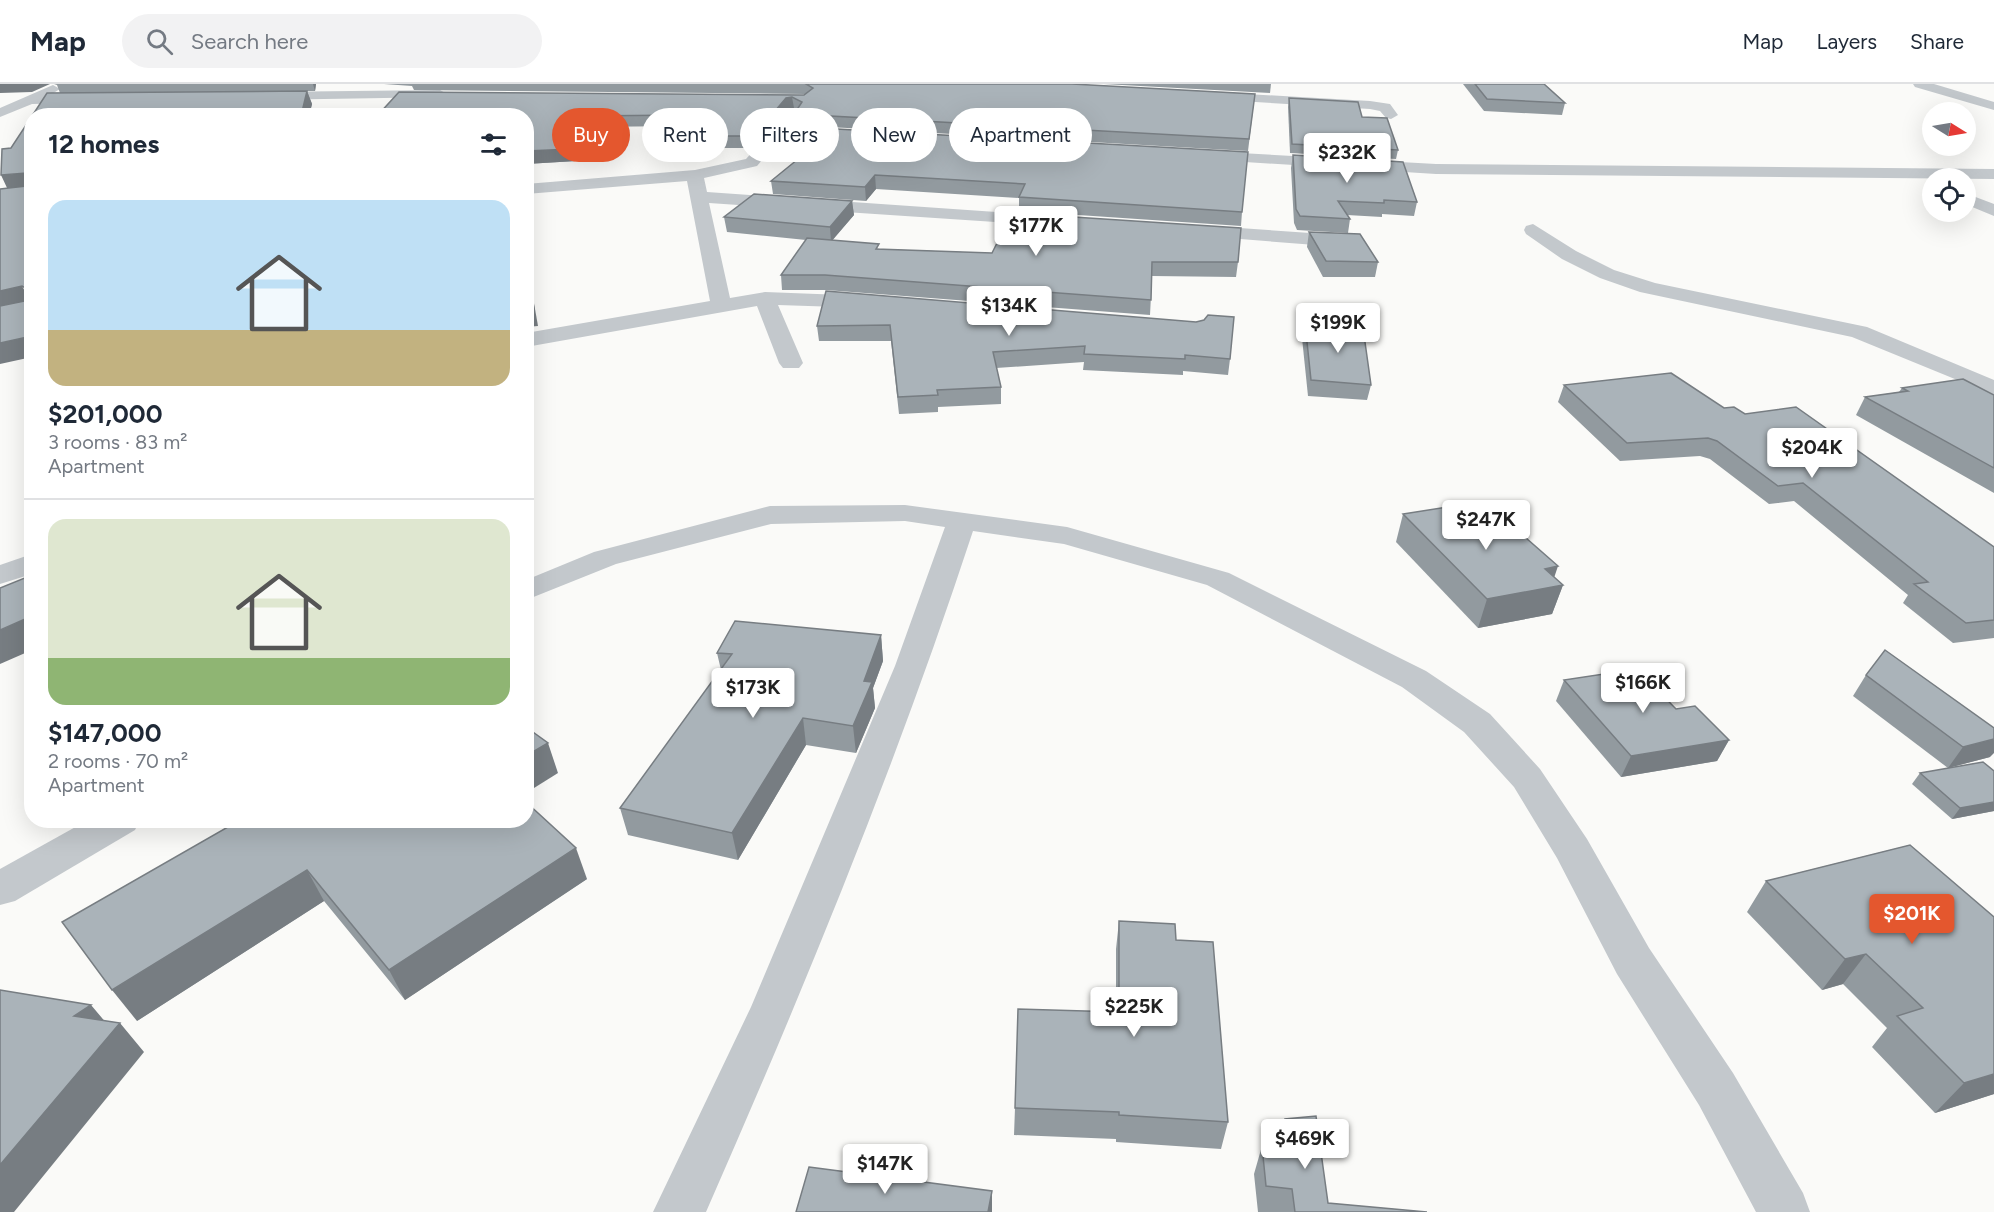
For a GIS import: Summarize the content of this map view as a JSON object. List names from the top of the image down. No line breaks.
{"north":"right","page":{"header":"Map","search":"Search here","nav":["Map","Layers","Share"],"chip":["Buy","Rent","Filters","New","Apartment"],"heading":"12 homes","price":["$232K","$177K","$134K","$199K","$204K","$247K","$166K","$173K","$201K","$225K","$469K","$147K"],"list":[{"name":"$201,000","note":"3 rooms · 83 m² · Apartment"},{"name":"$147,000","note":"2 rooms · 70 m² · Apartment"}]}}
